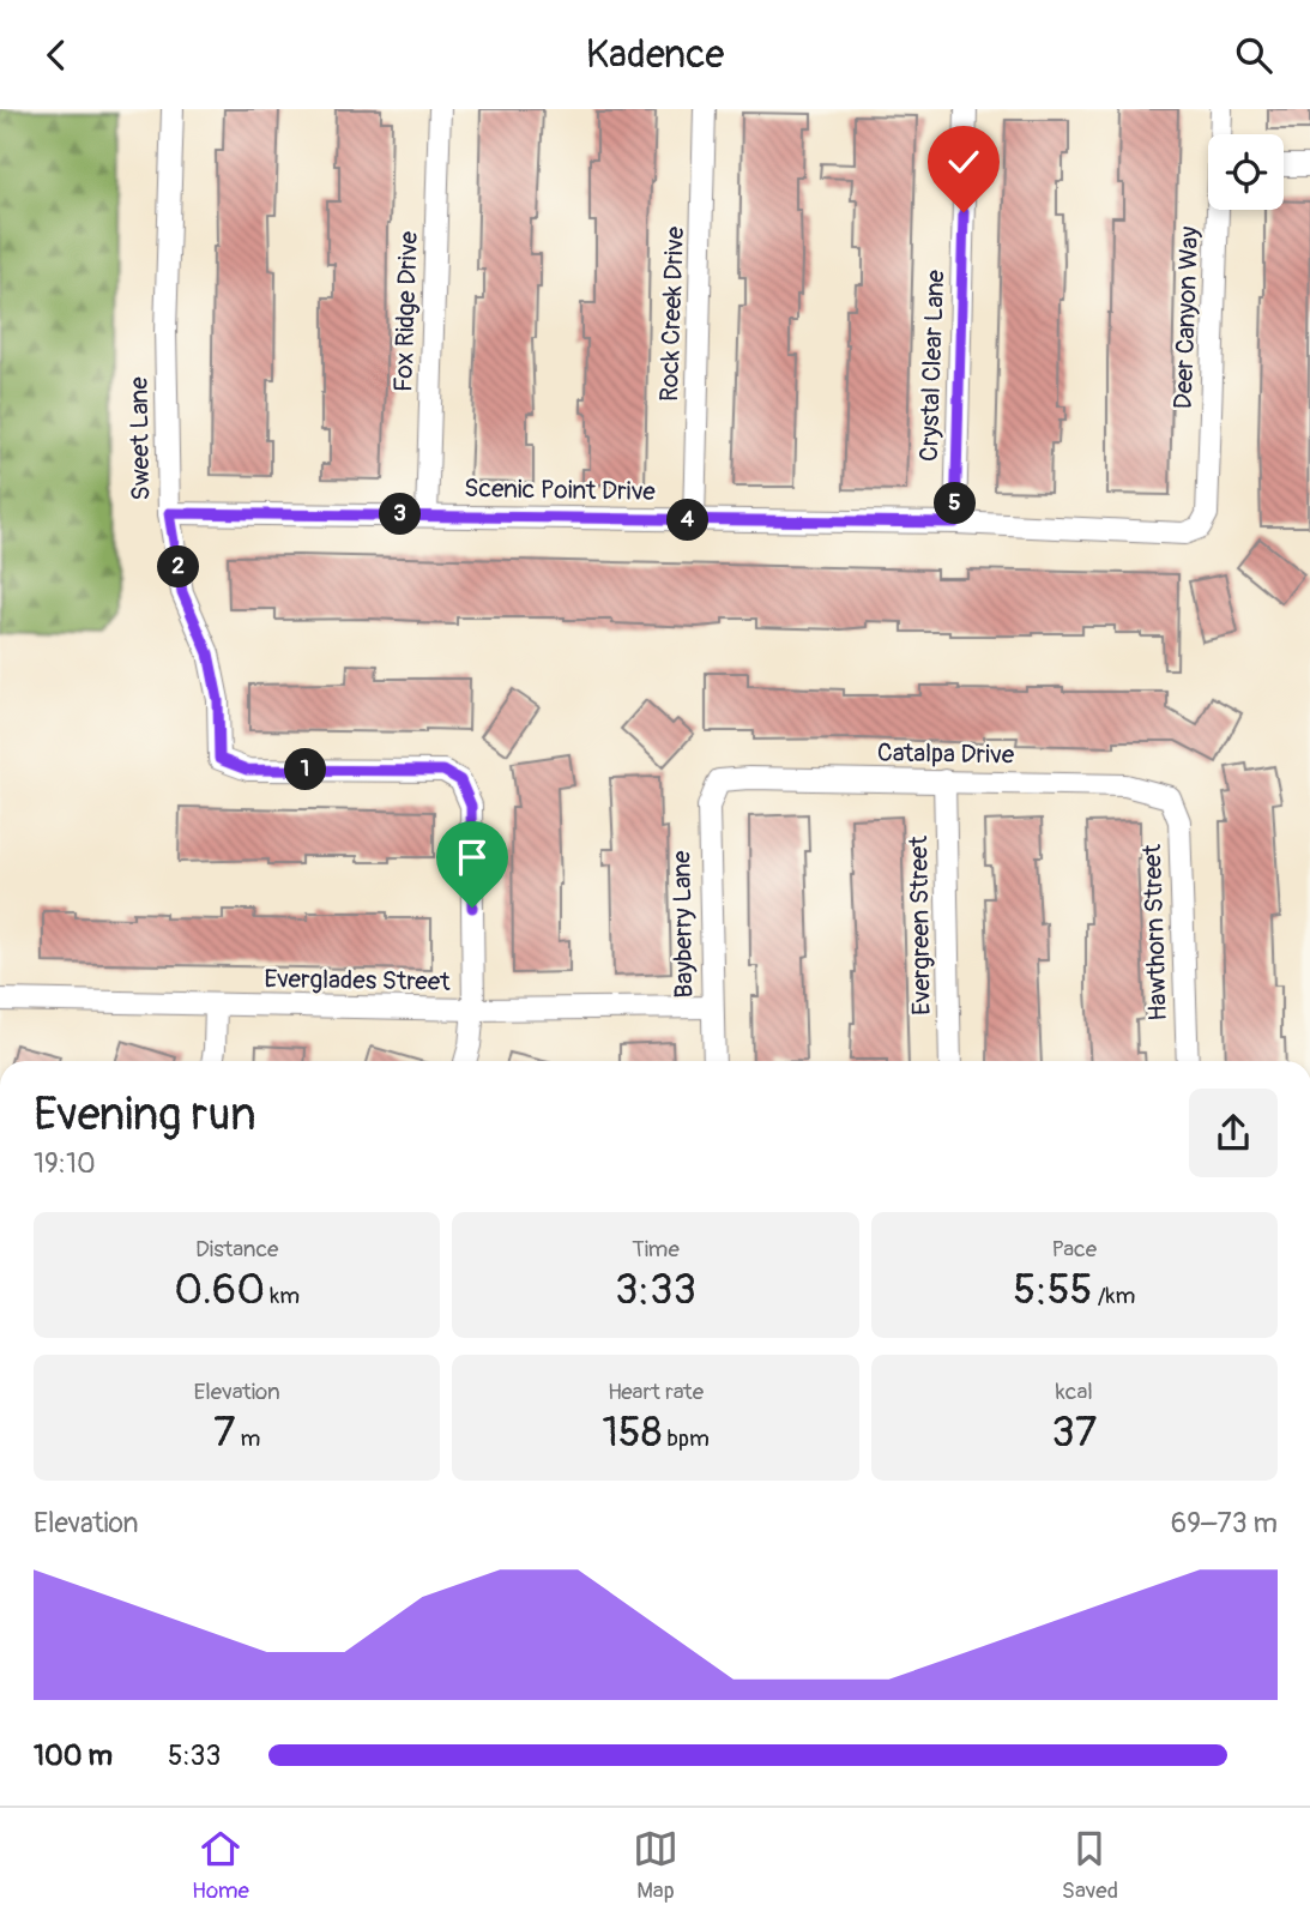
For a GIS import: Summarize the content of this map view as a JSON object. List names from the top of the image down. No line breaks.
{"streets":{"street":["Fox Ridge Drive","Rock Creek Drive","Deer Canyon Way","Crystal Clear Lane","Sweet Lane","Scenic Point Drive","Catalpa Drive","Bayberry Lane","Evergreen Street","Hawthorn Street","Everglades Street"]},"crossings":[["Fox Ridge Drive","Scenic Point Drive"],["Rock Creek Drive","Scenic Point Drive"],["Deer Canyon Way","Scenic Point Drive"],["Crystal Clear Lane","Scenic Point Drive"],["Sweet Lane","Scenic Point Drive"],["Sweet Lane","Everglades Street"],["Catalpa Drive","Bayberry Lane"],["Catalpa Drive","Evergreen Street"],["Catalpa Drive","Hawthorn Street"],["Bayberry Lane","Everglades Street"]],"page":{"header":"Kadence","pins":["5","3","4","2","1"],"heading":["Evening run","19:10"],"stats":[["Distance","0.60 km"],["Time","3:33"],["Pace","5:55 /km"],["Elevation","7 m"],["Heart rate","158 bpm"],["kcal","37"]],"chart":["Elevation","69–73 m"],"list":[{"name":"100 m","note":"5:33"}],"tabs":["Home","Map","Saved"]}}
